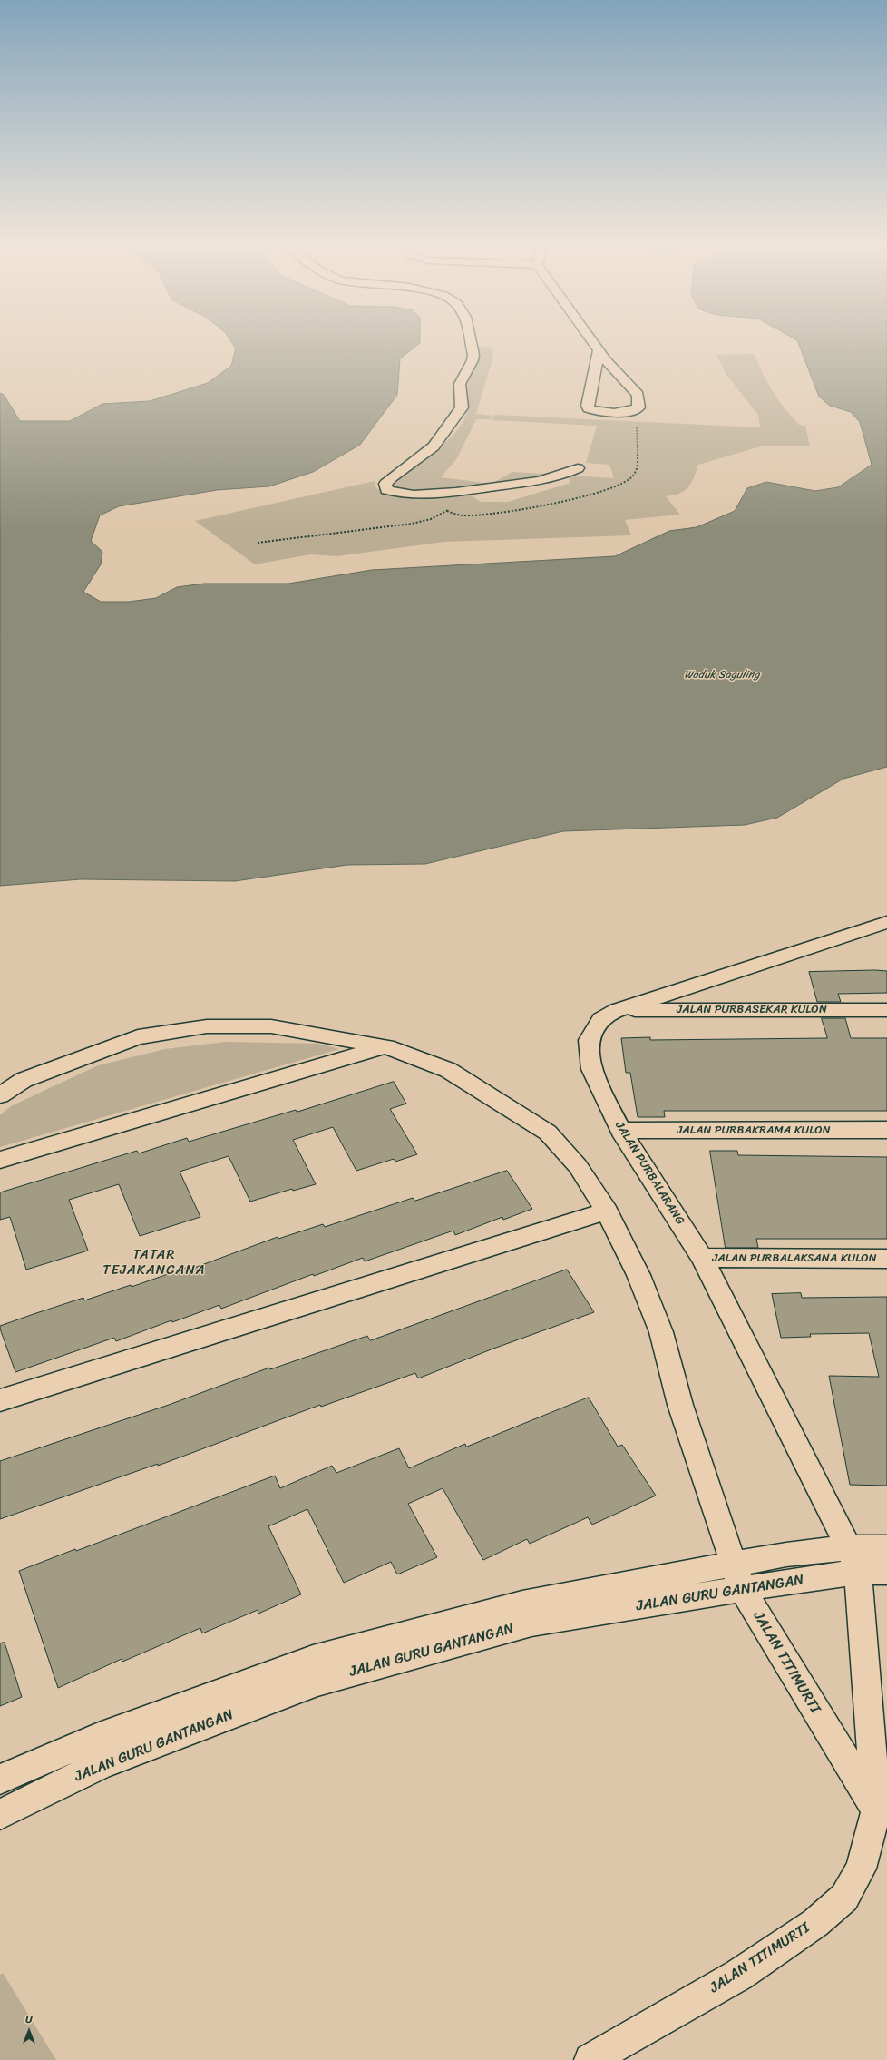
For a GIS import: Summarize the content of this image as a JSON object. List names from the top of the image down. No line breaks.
{"streets":{"street":["JALAN PURBASEKAR KULON","JALAN PURBAKRAMA KULON","JALAN PURBALARANG","JALAN PURBALAKSANA KULON","JALAN GURU GANTANGAN","JALAN TITIMURTI"]},"crossings":[["JALAN PURBASEKAR KULON","JALAN PURBALARANG"],["JALAN PURBAKRAMA KULON","JALAN PURBALARANG"],["JALAN PURBALARANG","JALAN PURBALAKSANA KULON"],["JALAN PURBALARANG","JALAN GURU GANTANGAN"],["JALAN PURBALARANG","JALAN TITIMURTI"],["JALAN GURU GANTANGAN","JALAN TITIMURTI"]],"districts":["TATAR TEJAKANCANA"],"water":["Waduk Saguling"],"north":"top"}
